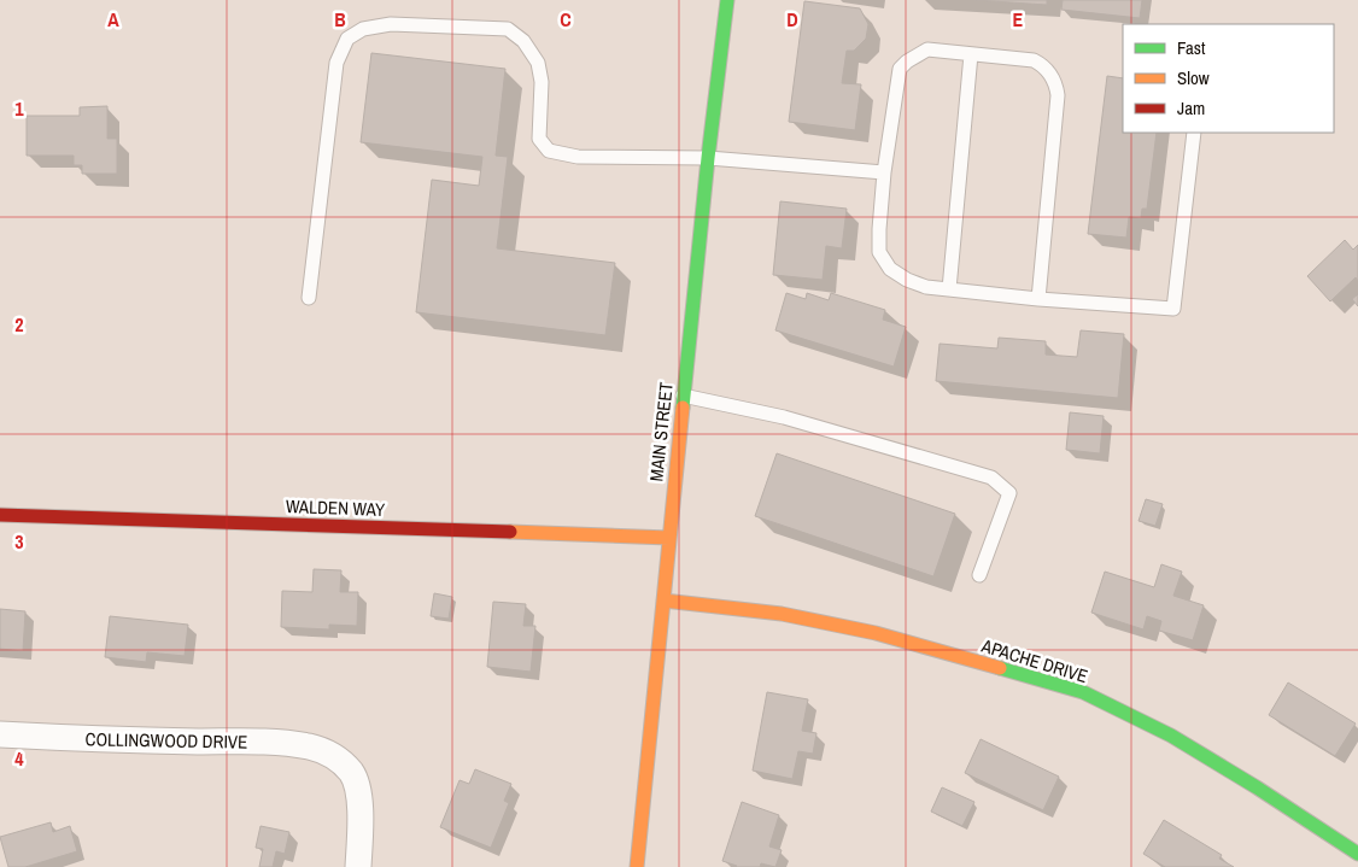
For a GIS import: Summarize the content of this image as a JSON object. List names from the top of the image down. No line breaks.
{"streets":{"street":["MAIN STREET","WALDEN WAY","APACHE DRIVE","COLLINGWOOD DRIVE"]},"crossings":[["MAIN STREET","WALDEN WAY"],["MAIN STREET","APACHE DRIVE"]],"legend":["Fast","Slow","Jam"],"grid":{"columns":["A","B","C","D","E"],"rows":["1","2","3","4"]}}
